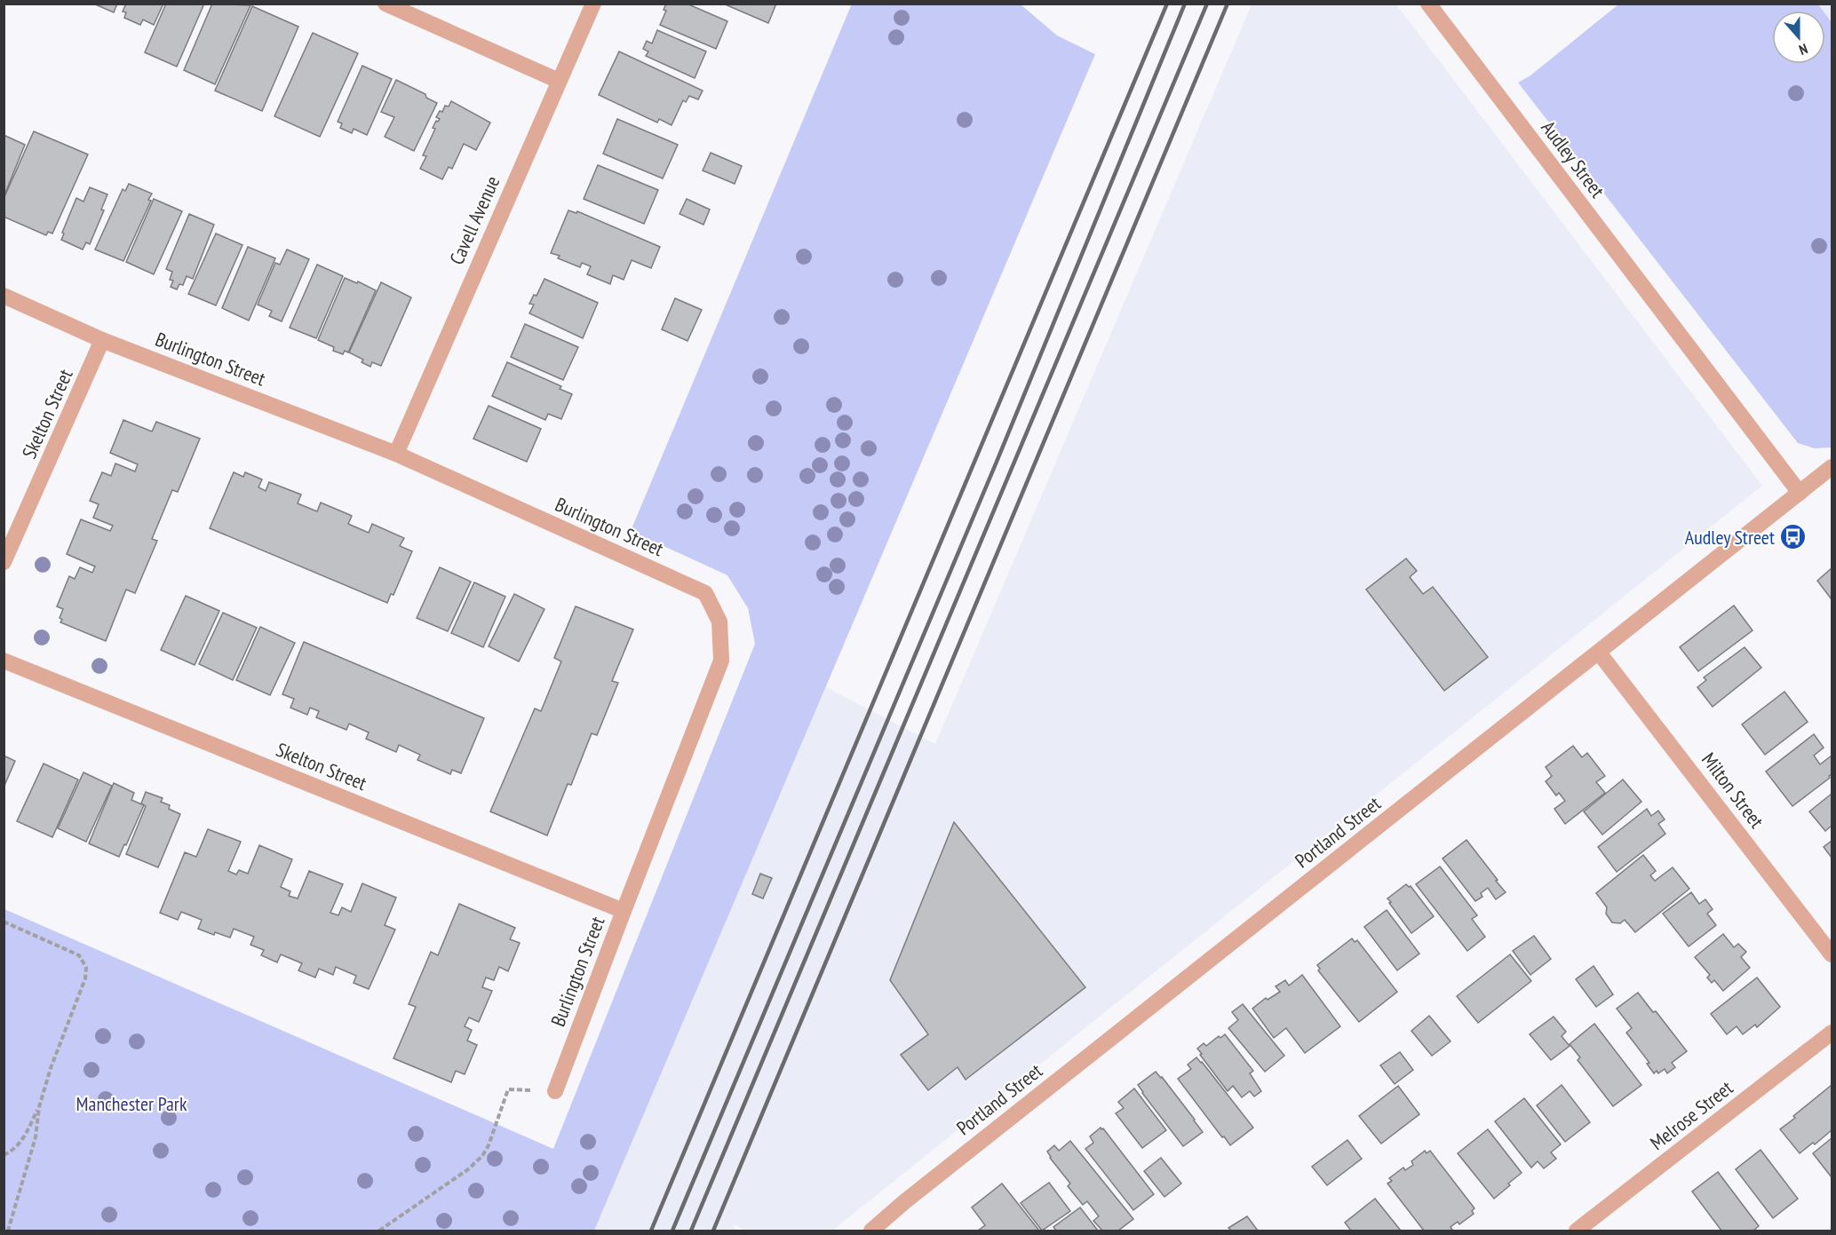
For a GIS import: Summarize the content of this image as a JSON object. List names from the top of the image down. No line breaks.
{"streets":{"street":["Audley Street","Cavell Avenue","Burlington Street","Skelton Street","Milton Street","Portland Street","Melrose Street"]},"crossings":[["Audley Street","Portland Street"],["Cavell Avenue","Burlington Street"],["Burlington Street","Skelton Street"],["Milton Street","Portland Street"]],"parks":["Manchester Park"],"places":{"bus stop":["Audley Street"]},"north":"bottom"}
